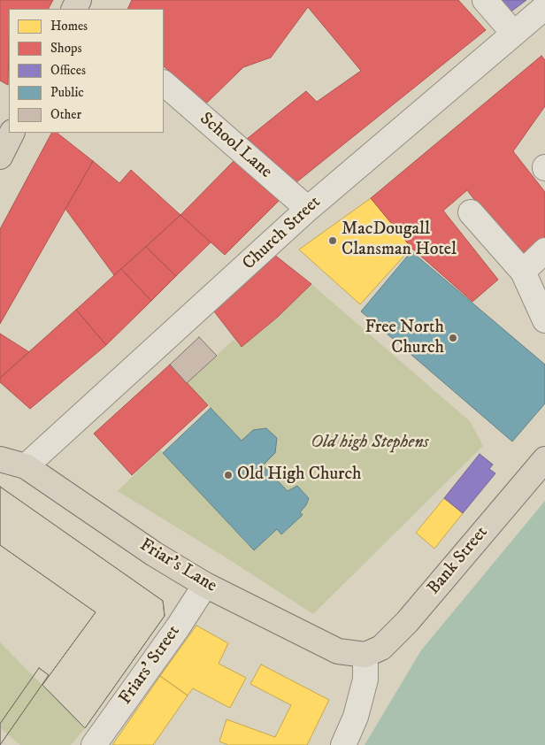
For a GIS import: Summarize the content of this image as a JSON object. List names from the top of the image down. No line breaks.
{"streets":{"main road":["Bank Street","Friar's Lane"],"street":["School Lane","Church Street","Friars' Street"]},"crossings":[["School Lane","Church Street"],["Church Street","Friar's Lane"],["Bank Street","Friar's Lane"],["Friar's Lane","Friars' Street"]],"parks":["Old high Stephens"],"places":["MacDougall Clansman Hotel","Free North Church","Old High Church"],"legend":["Homes","Shops","Offices","Public","Other"]}
